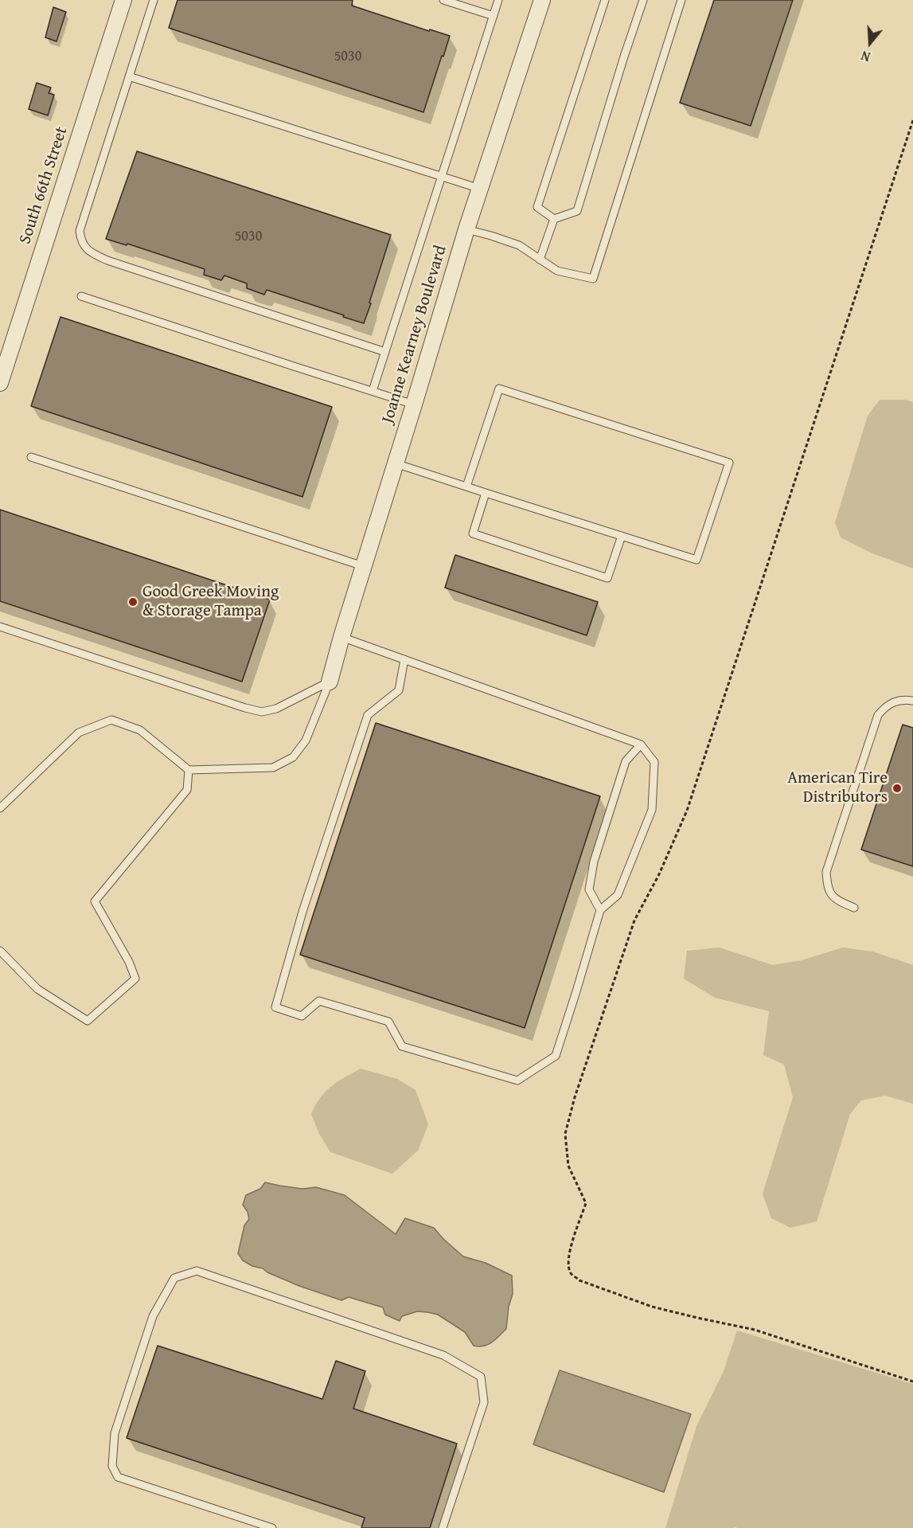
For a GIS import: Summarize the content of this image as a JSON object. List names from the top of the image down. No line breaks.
{"streets":{"street":["South 66th Street","Joanne Kearney Boulevard"]},"places":["Good Greek Moving & Storage Tampa","American Tire Distributors"],"house_numbers":["5030","5030"],"north":"bottom"}
